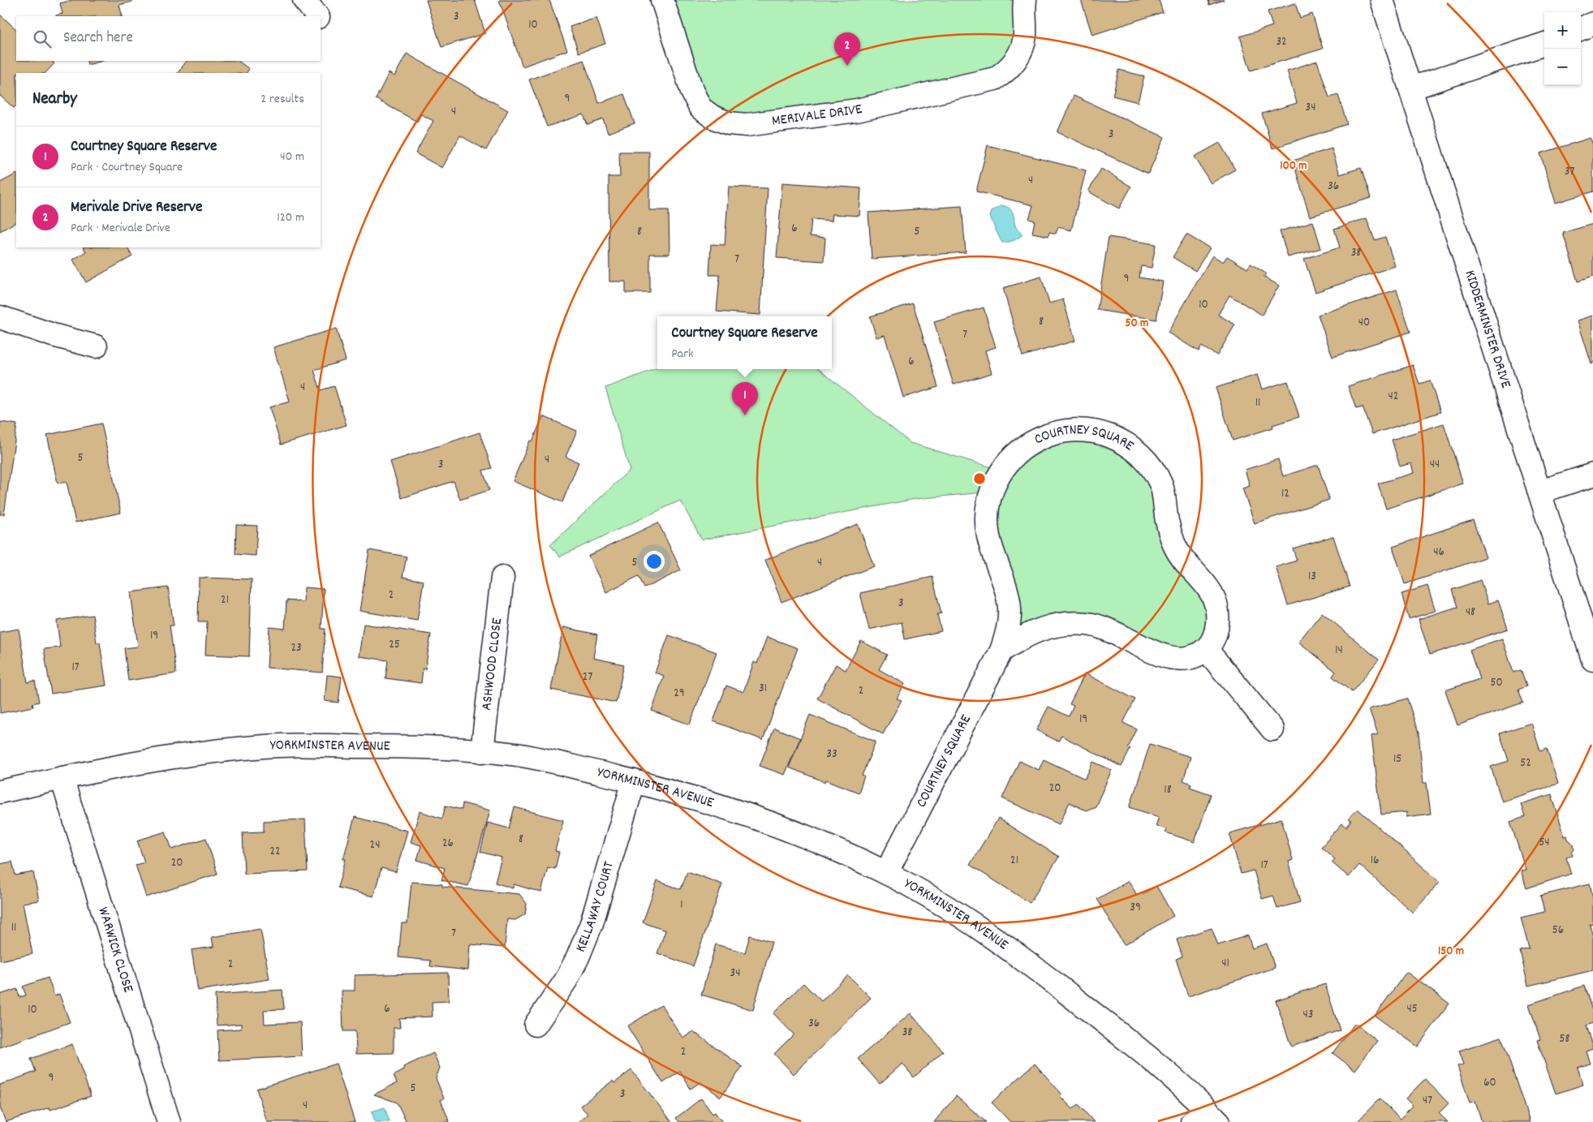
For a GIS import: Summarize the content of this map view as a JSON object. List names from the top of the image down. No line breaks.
{"streets":{"street":["MERIVALE DRIVE","KIDDERMINSTER DRIVE","COURTNEY SQUARE","ASHWOOD CLOSE","YORKMINSTER AVENUE","KELLAWAY COURT","WARWICK CLOSE"]},"crossings":[["COURTNEY SQUARE","YORKMINSTER AVENUE"],["ASHWOOD CLOSE","YORKMINSTER AVENUE"],["YORKMINSTER AVENUE","KELLAWAY COURT"],["YORKMINSTER AVENUE","WARWICK CLOSE"]],"house_numbers":["3","10","32","9","34","4","3","37","4","36","6","8","5","38","7","9","10","8","40","7","6","4","42","11","5","4","3","44","12","46","5","4","13","2","21","3","48","19","25","23","14","17","27","50","31","2","29","19","33","15","52","20","18","8","54","26","24","22","21","16","20","17","1","39","11","56","7","41","2","34","6","45","10","43","36","38","58","2","9","60","5","3","47","4"],"page":{"map_buttons":["+","−"],"search":"Search here","pins":["2","1"],"heading":["Nearby","2 results"],"list":[{"mark":"1","name":"Courtney Square Reserve","note":"Park · Courtney Square","value":"40 m"},{"mark":"2","name":"Merivale Drive Reserve","note":"Park · Merivale Drive","value":"120 m"}],"popup":["Courtney Square Reserve","Park"]},"rings":["100 m","50 m","150 m"]}
